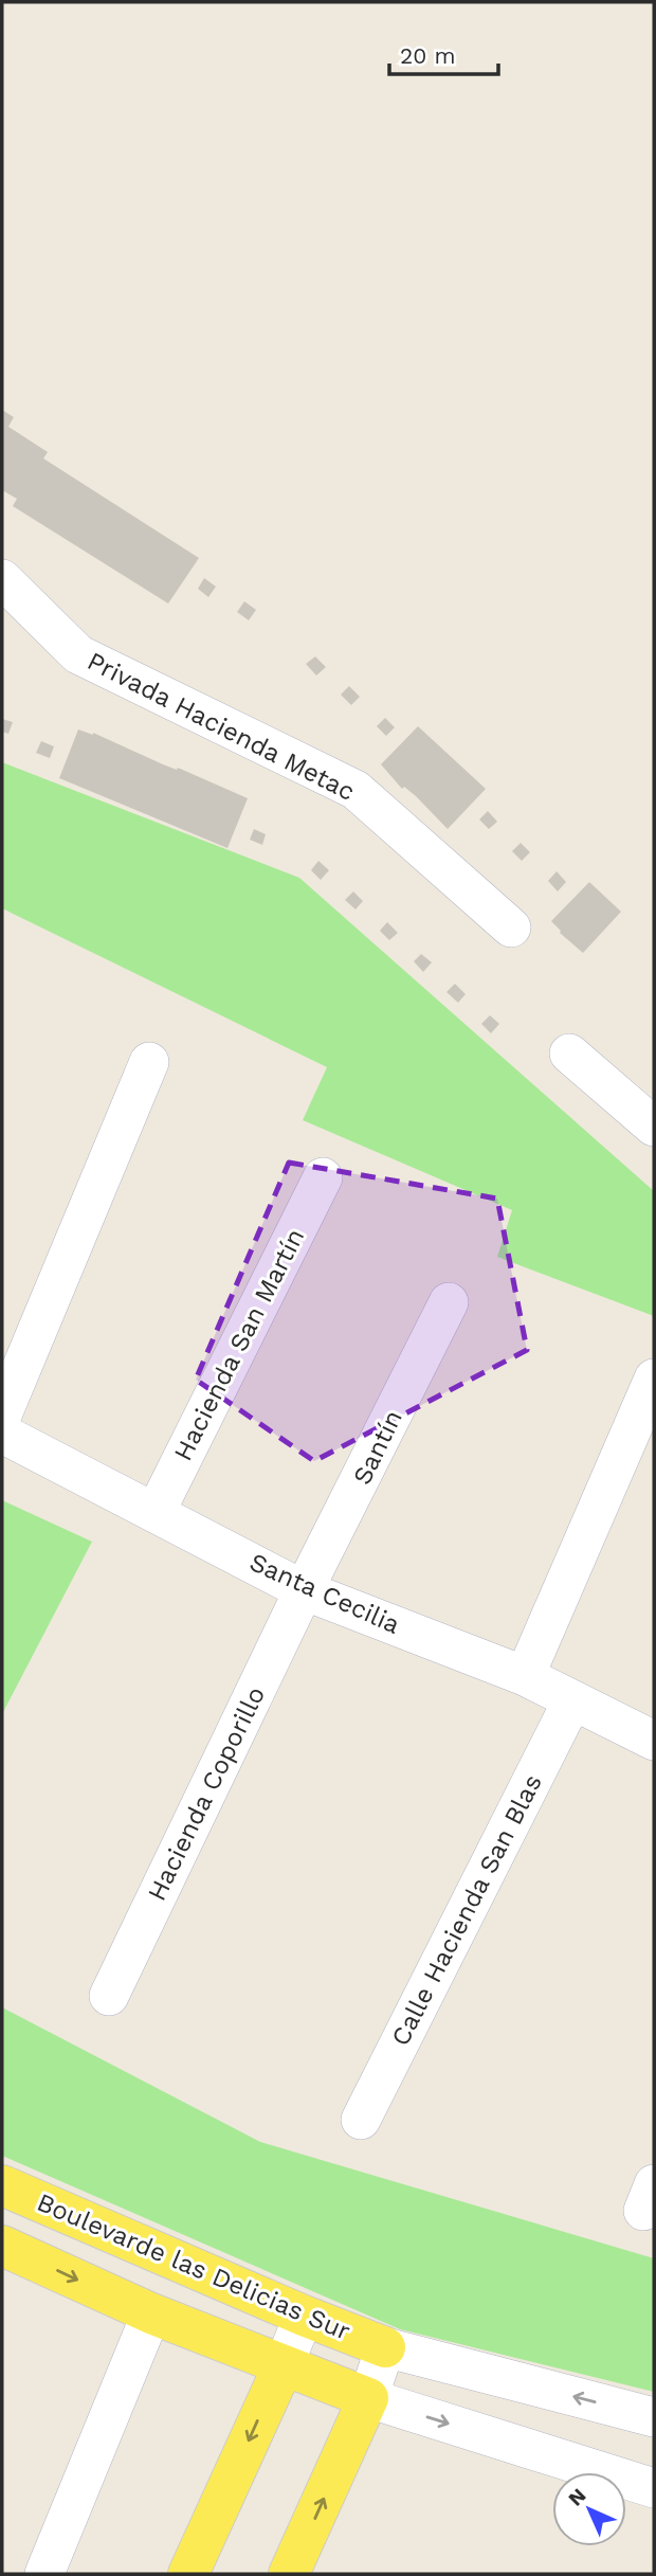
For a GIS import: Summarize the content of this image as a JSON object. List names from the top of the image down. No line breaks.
{"streets":{"main road":["Boulevarde las Delicias Sur"],"street":["Privada Hacienda Metac","Hacienda San Martín","Santín","Santa Cecilia","Hacienda Coporillo","Calle Hacienda San Blas"]},"crossings":[["Hacienda San Martín","Santa Cecilia"],["Santín","Santa Cecilia"],["Santín","Hacienda Coporillo"],["Santa Cecilia","Hacienda Coporillo"],["Santa Cecilia","Calle Hacienda San Blas"]],"scale_bar":"20 m","north":"top left"}
